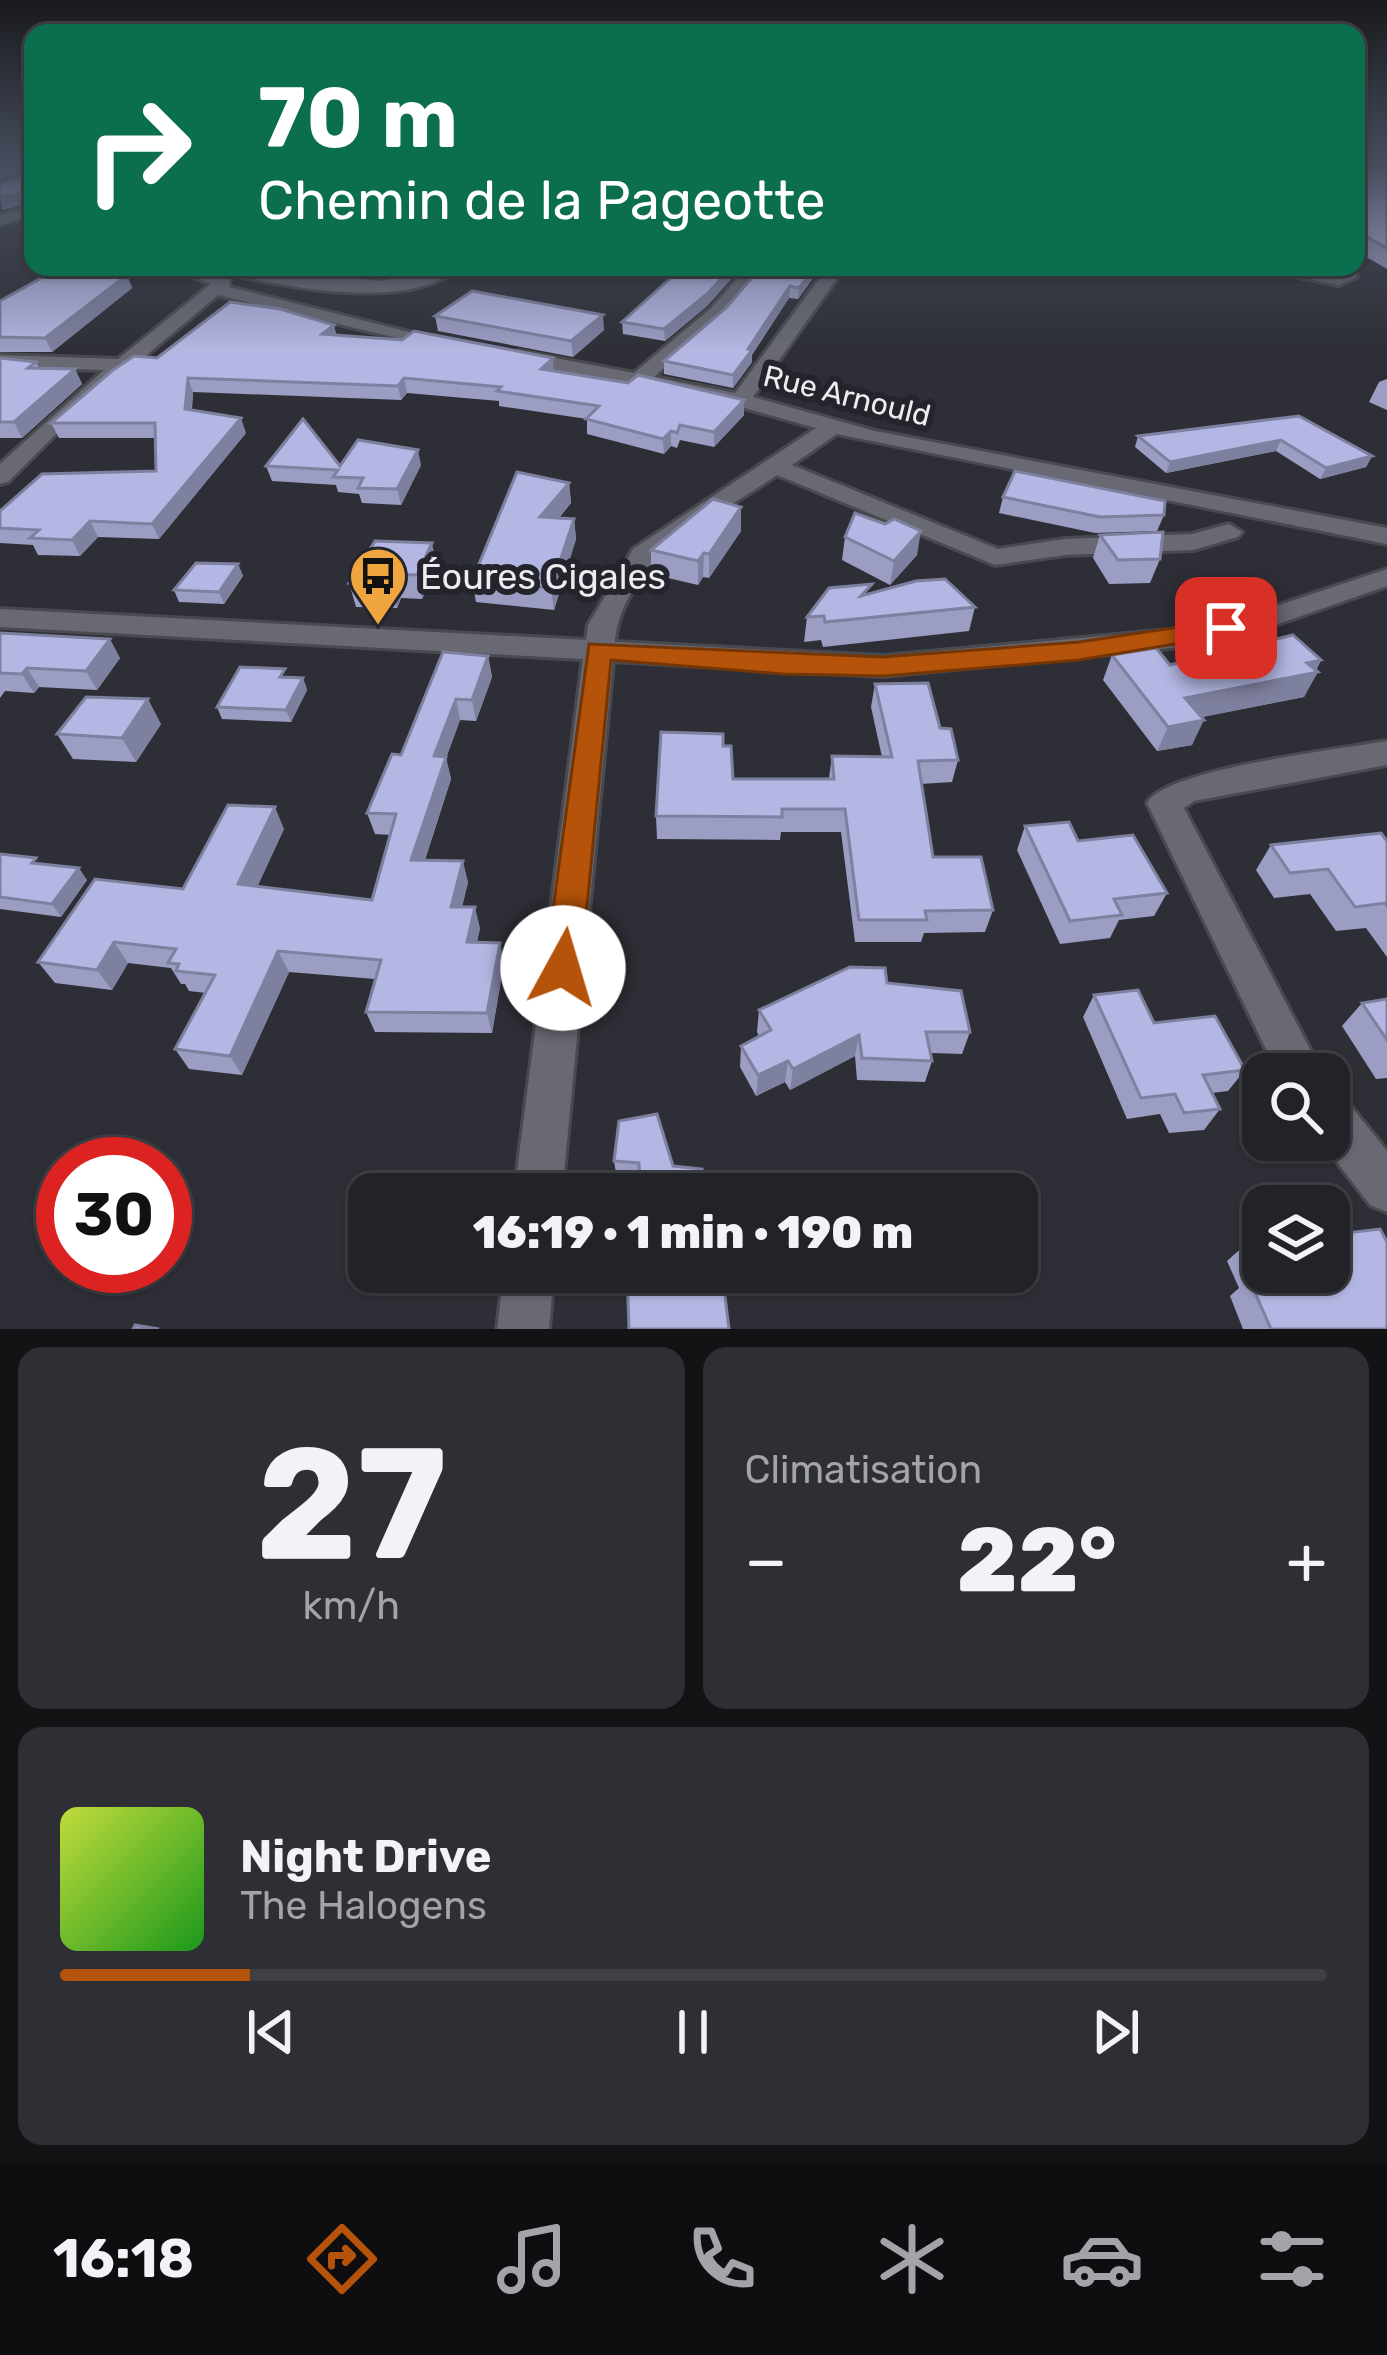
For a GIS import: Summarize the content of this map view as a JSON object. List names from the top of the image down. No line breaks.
{"streets":{"street":["Rue Arnould"]},"places":{"bus stop":["Éoures Cigales"]},"page":{"turn":["70 m","Chemin de la Pageotte"],"limit":"30","trip":"16:19 · 1 min · 190 m","tile":[["27","km/h"],"Climatisation"],"heat":["−","22°","+"],"song":["Night Drive","The Halogens"],"tabs":"16:18"}}
